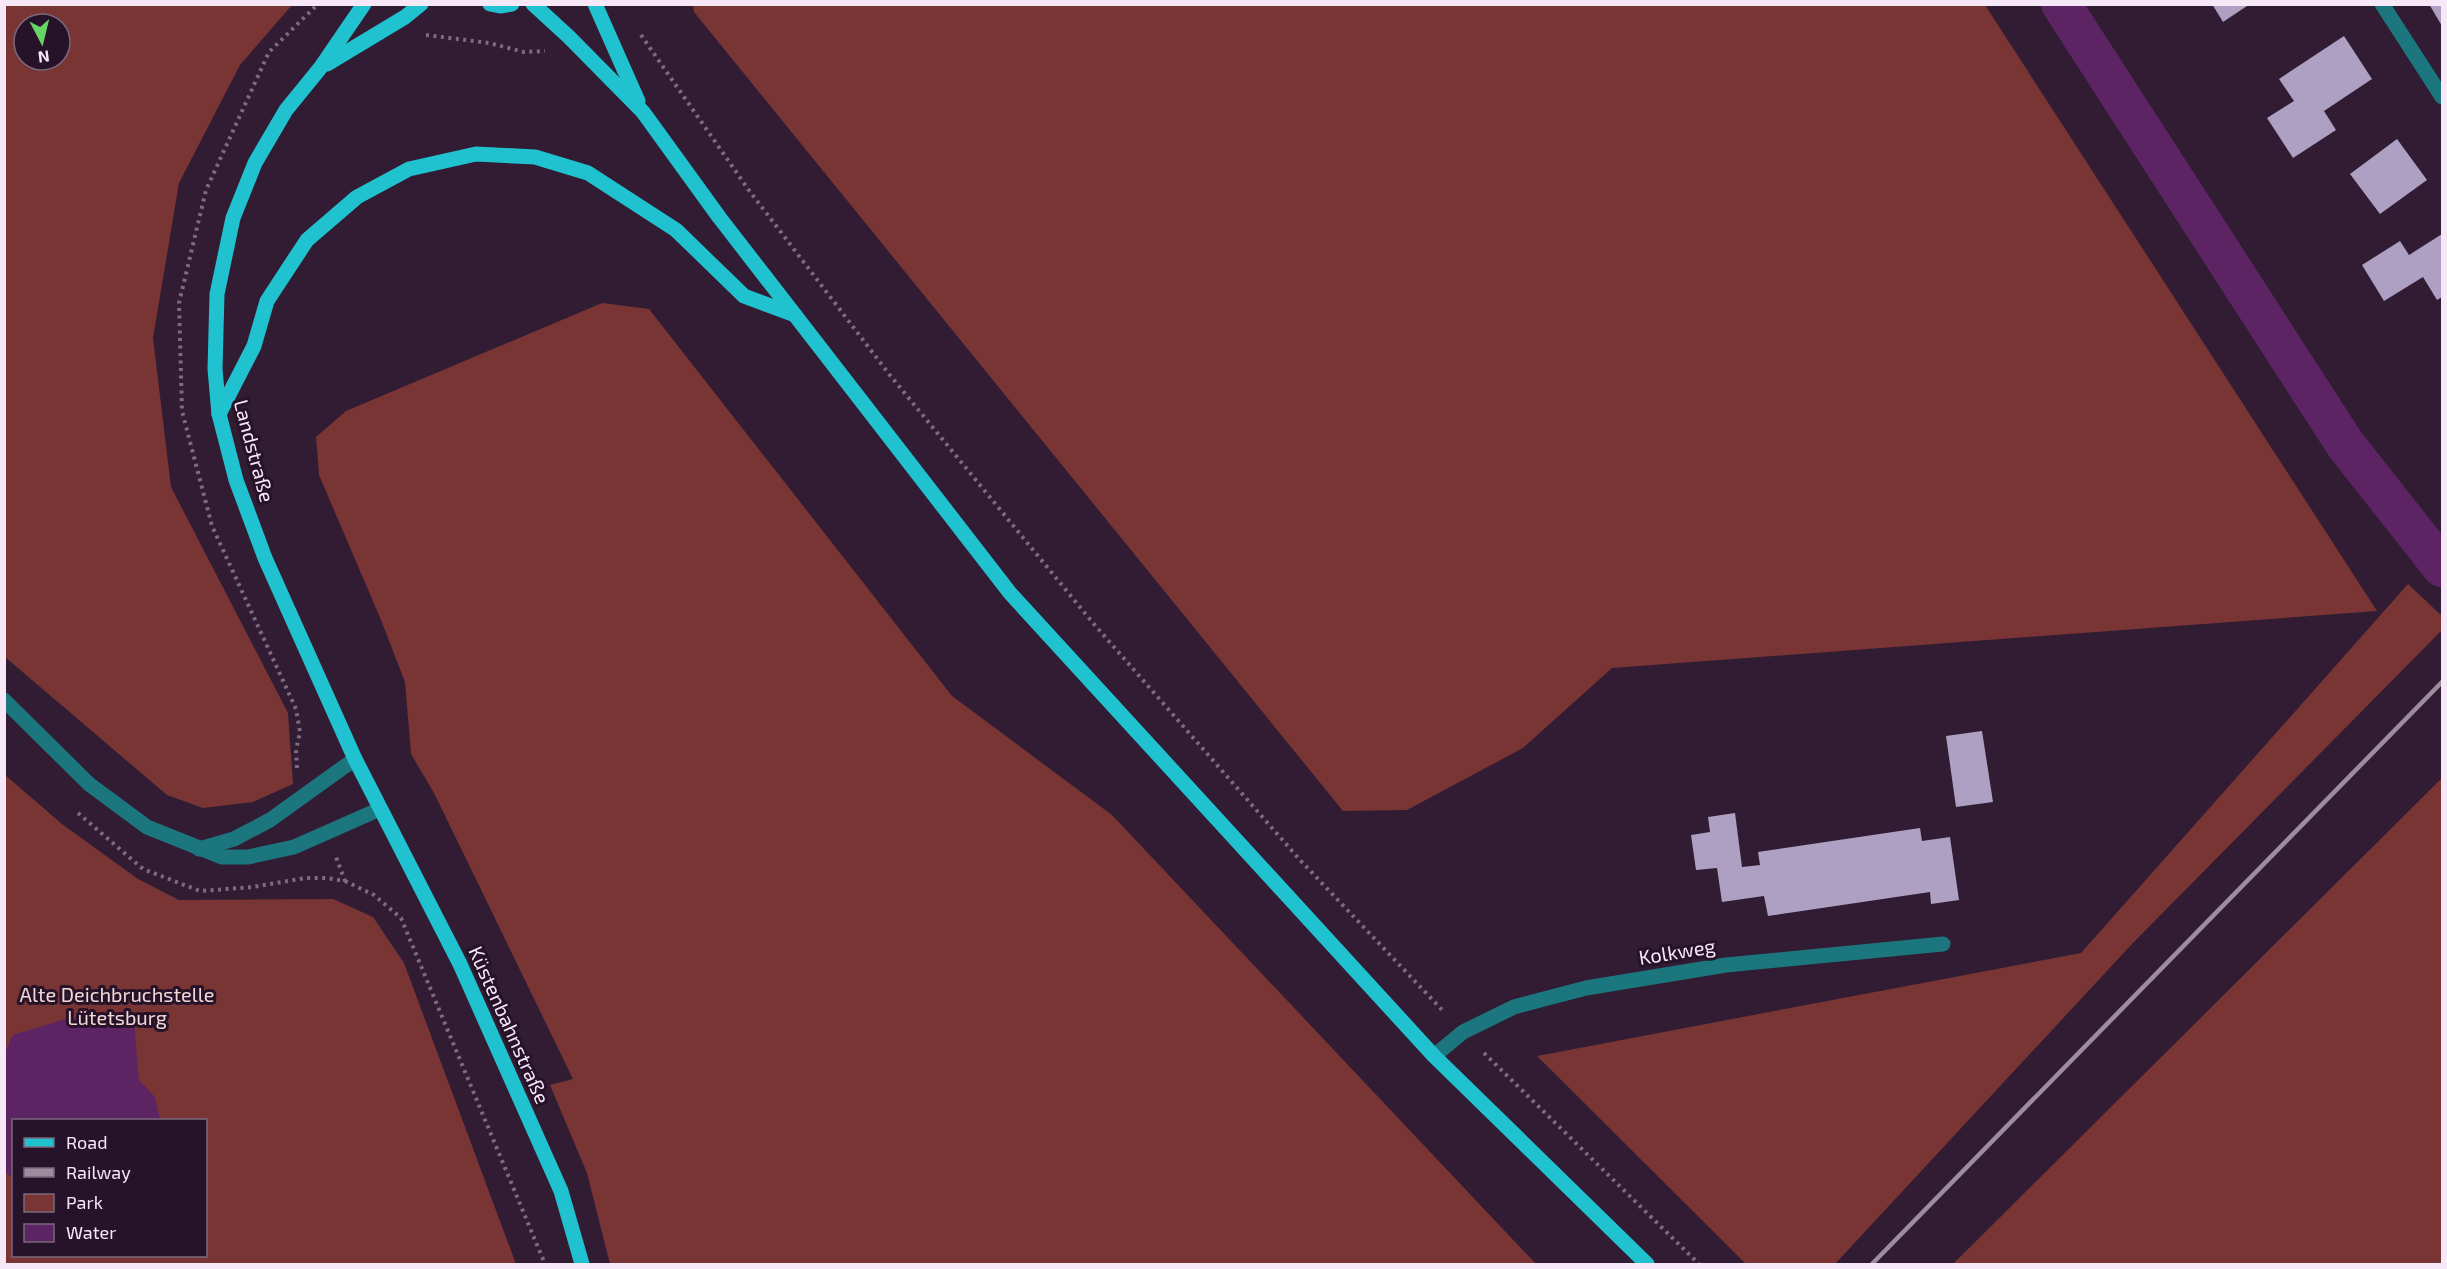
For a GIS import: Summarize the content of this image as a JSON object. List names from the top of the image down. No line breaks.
{"streets":{"main road":["Landstraße","Küstenbahnstraße"],"street":["Kolkweg"]},"crossings":[["Landstraße","Küstenbahnstraße"]],"parks":["Alte Deichbruchstelle Lütetsburg"],"legend":["Road","Railway","Park","Water"],"north":"bottom"}
